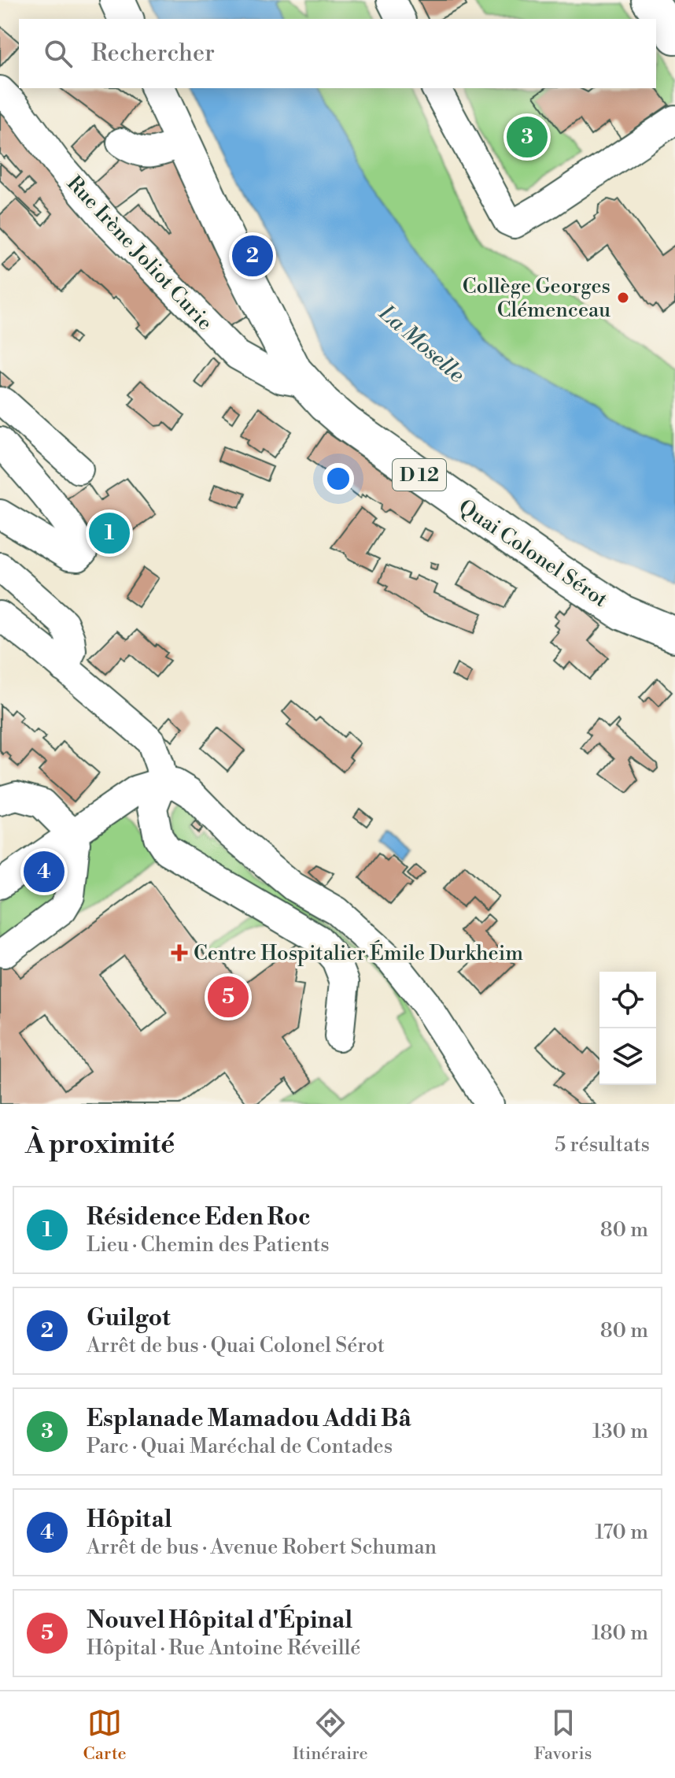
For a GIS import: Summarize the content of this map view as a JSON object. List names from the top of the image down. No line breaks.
{"streets":{"main road":["D 12","Quai Colonel Sérot"],"street":["Rue Irène Joliot Curie"]},"crossings":[["Rue Irène Joliot Curie","Quai Colonel Sérot"]],"water":["La Moselle"],"places":{"other":["Collège Georges Clémenceau"],"health":["Centre Hospitalier Émile Durkheim"]},"page":{"search":"Rechercher","pins":["3","2","1","4","5"],"heading":["À proximité","5 résultats"],"list":[{"mark":"1","name":"Résidence Eden Roc","note":"Lieu · Chemin des Patients","value":"80 m"},{"mark":"2","name":"Guilgot","note":"Arrêt de bus · Quai Colonel Sérot","value":"80 m"},{"mark":"3","name":"Esplanade Mamadou Addi Bâ","note":"Parc · Quai Maréchal de Contades","value":"130 m"},{"mark":"4","name":"Hôpital","note":"Arrêt de bus · Avenue Robert Schuman","value":"170 m"},{"mark":"5","name":"Nouvel Hôpital d'Épinal","note":"Hôpital · Rue Antoine Réveillé","value":"180 m"}],"nav":["Carte","Itinéraire","Favoris"]}}
